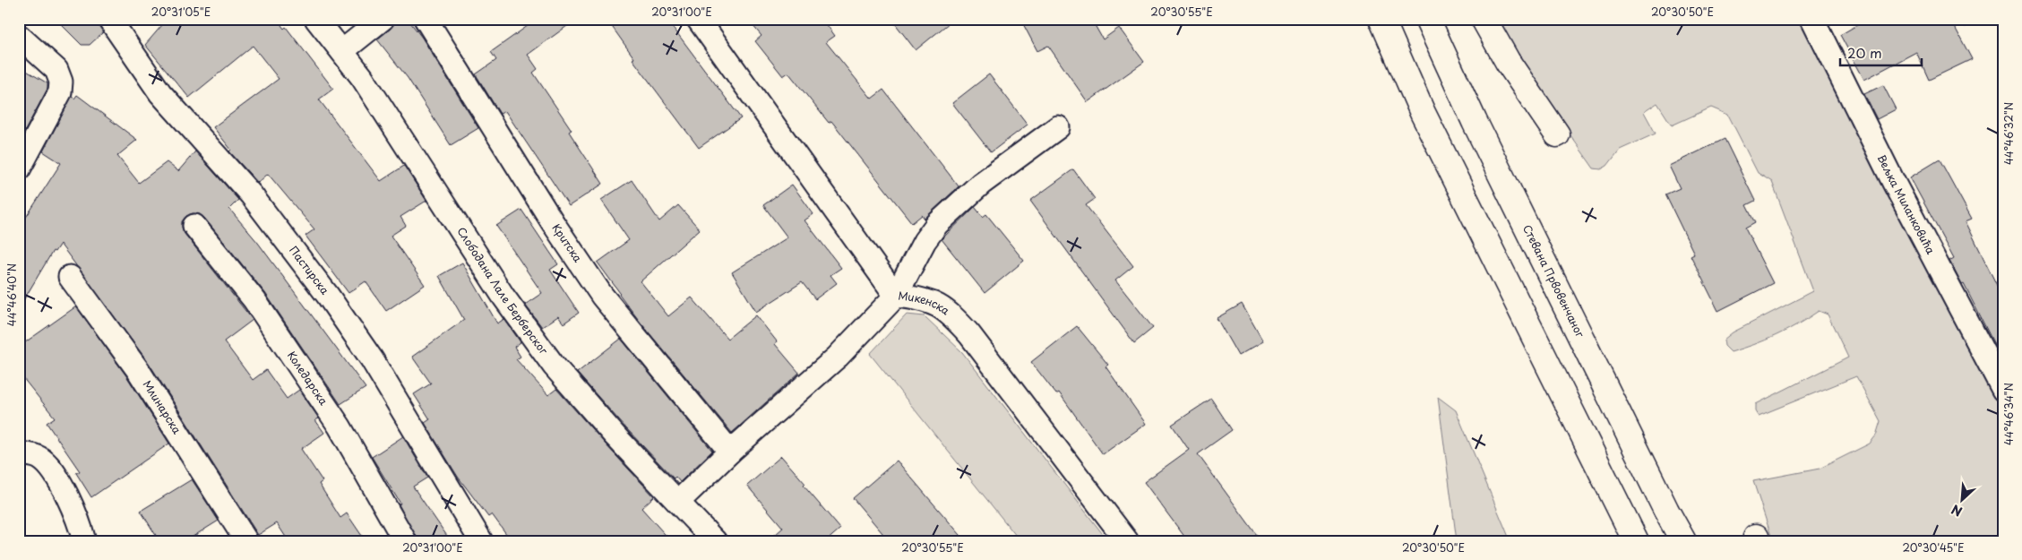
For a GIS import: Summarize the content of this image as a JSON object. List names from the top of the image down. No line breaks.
{"streets":{"highway":["Стевана Првовенчаног"],"street":["Вељка Миланковића","Критска","Пастирска","Слободана Лале Берберског","Микенска","Коледарска","Млинарска"]},"scale_bar":"20 m","north":"bottom left","coordinates":["20°31'05\"E","20°31'00\"E","20°30'55\"E","20°30'50\"E","44°46'32\"N","44°46'40\"N","44°46'34\"N","20°30'45\"E"]}
